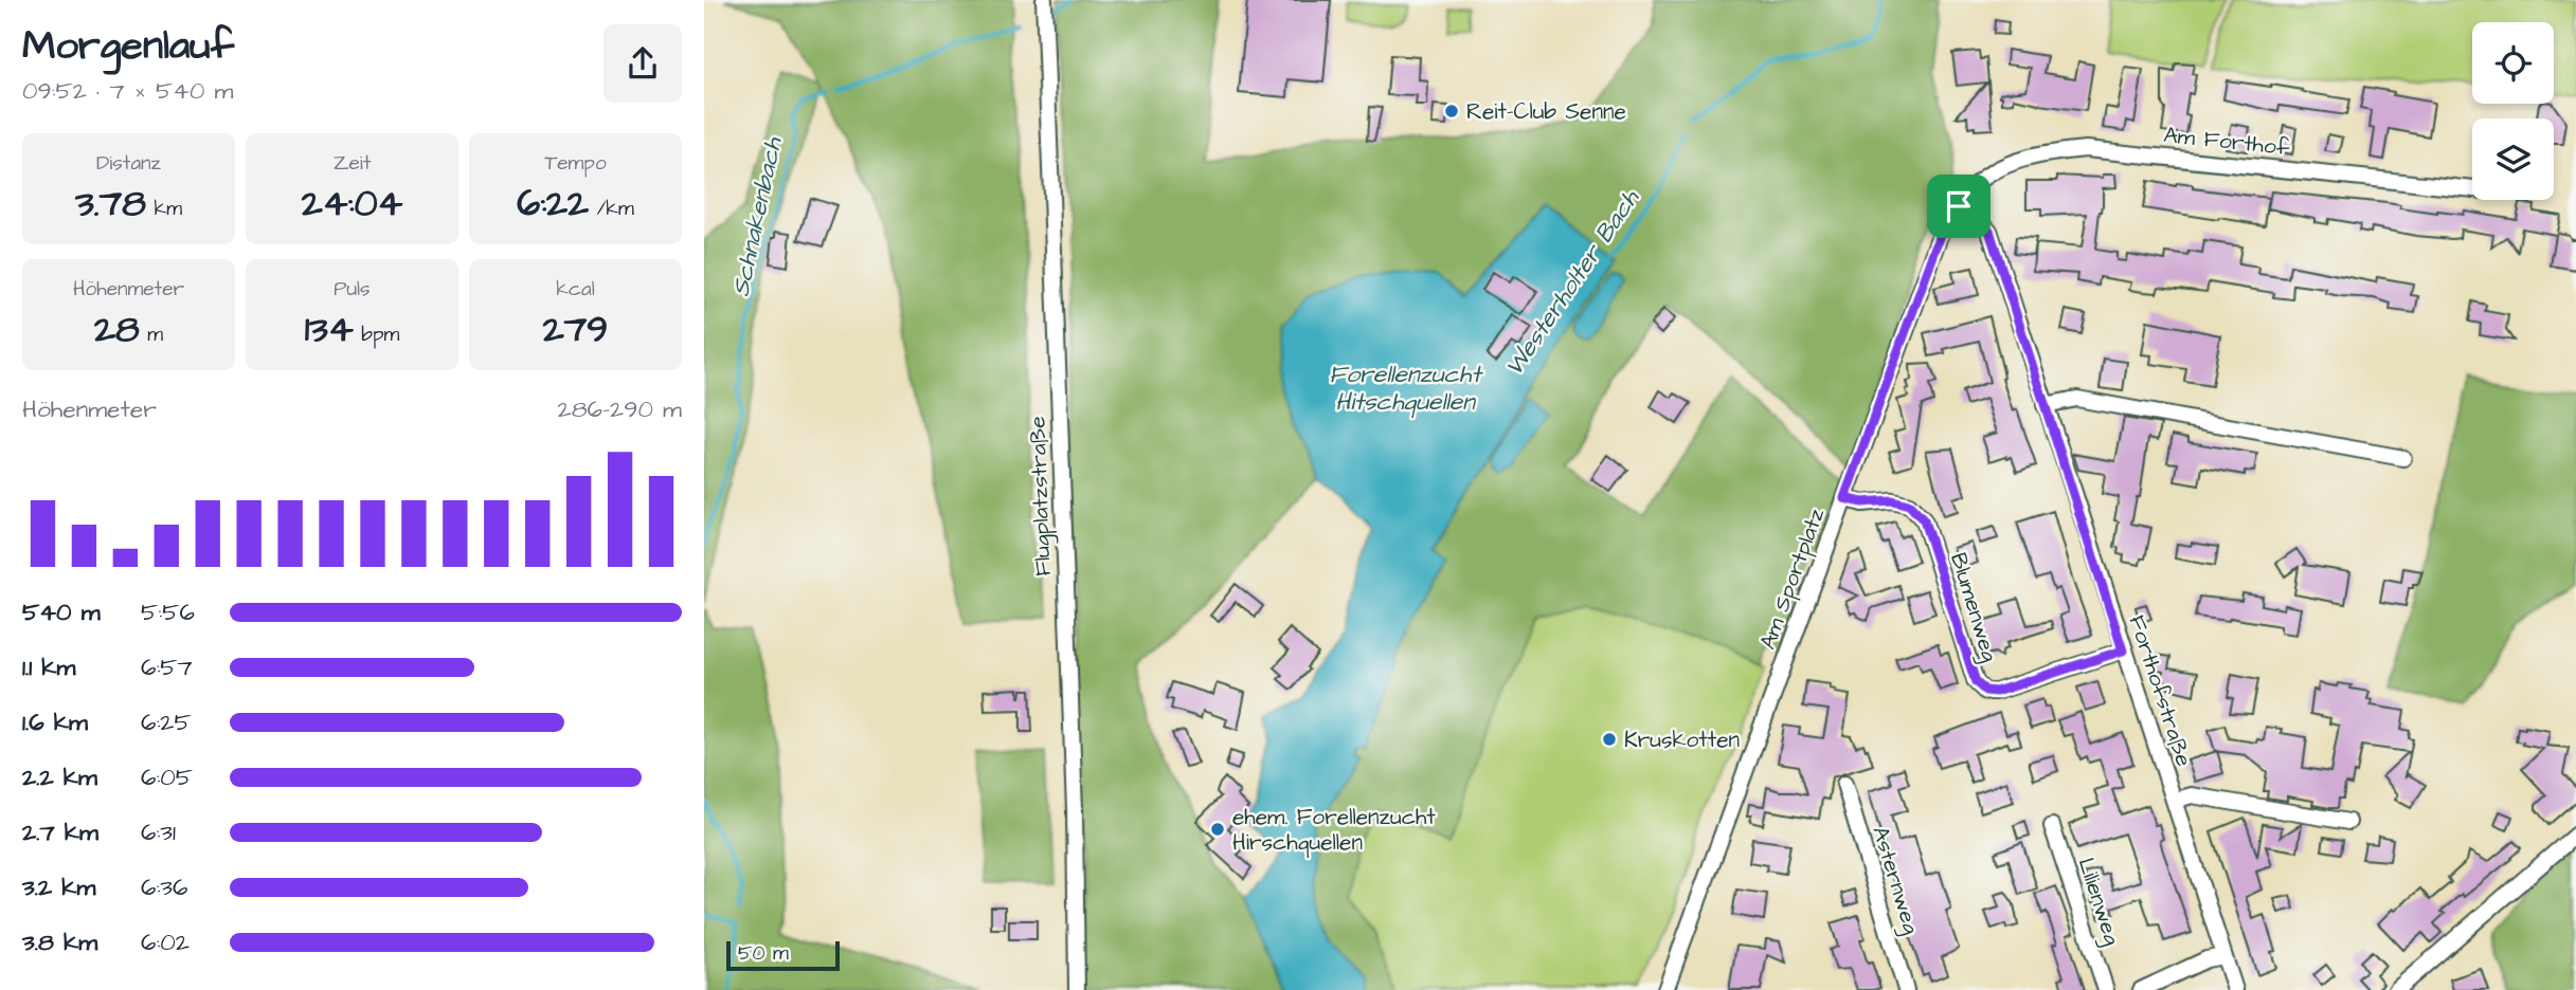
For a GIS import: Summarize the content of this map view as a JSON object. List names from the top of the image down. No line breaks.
{"streets":{"street":["Am Forthof","Flugplatzstraße","Am Sportplatz","Blumenweg","Forthofstraße","Asternweg","Lilienweg"]},"crossings":[["Am Forthof","Am Sportplatz"],["Am Sportplatz","Blumenweg"],["Am Sportplatz","Forthofstraße"],["Blumenweg","Forthofstraße"]],"water":["Schnakenbach","Westerholter Bach","Forellenzucht Hitschquellen"],"places":["Reit-Club Senne","Kruskotten","ehem. Forellenzucht Hirschquellen"],"scale_bar":"50 m","page":{"heading":["Morgenlauf","09:52 · 7 × 540 m"],"stats":[["Distanz","3.78 km"],["Zeit","24:04"],["Tempo","6:22 /km"],["Höhenmeter","28 m"],["Puls","134 bpm"],["kcal","279"]],"chart":["Höhenmeter","286–290 m"],"list":[{"name":"540 m","note":"5:56"},{"name":"1.1 km","note":"6:57"},{"name":"1.6 km","note":"6:25"},{"name":"2.2 km","note":"6:05"},{"name":"2.7 km","note":"6:31"},{"name":"3.2 km","note":"6:36"},{"name":"3.8 km","note":"6:02"}],"scale":"50 m"}}
